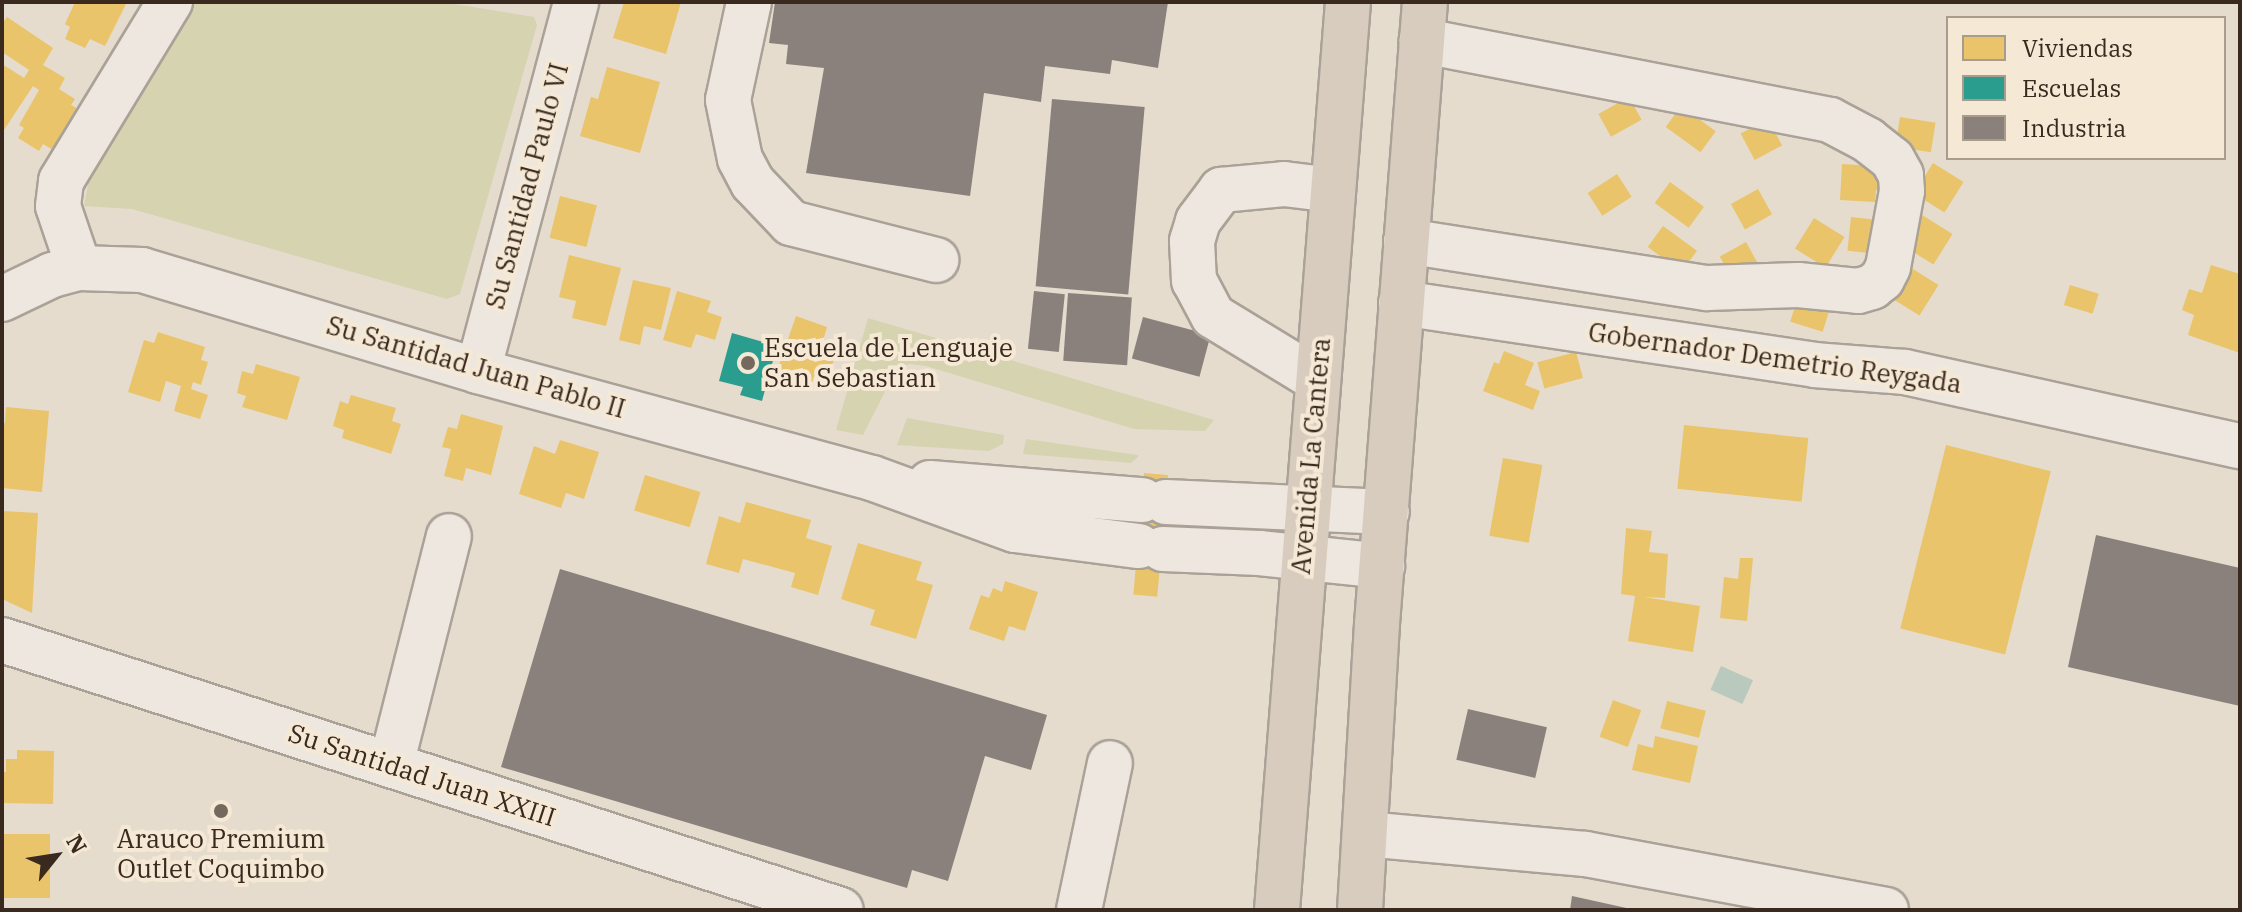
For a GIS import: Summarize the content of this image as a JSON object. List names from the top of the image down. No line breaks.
{"streets":{"highway":["Avenida La Cantera"],"street":["Su Santidad Paulo VI","Gobernador Demetrio Reygada","Su Santidad Juan Pablo II","Su Santidad Juan XXIII"]},"crossings":[["Su Santidad Paulo VI","Su Santidad Juan Pablo II"],["Su Santidad Juan Pablo II","Avenida La Cantera"]],"places":["Escuela de Lenguaje San Sebastian","Arauco Premium Outlet Coquimbo"],"legend":["Viviendas","Escuelas","Industria"],"north":"top right"}
